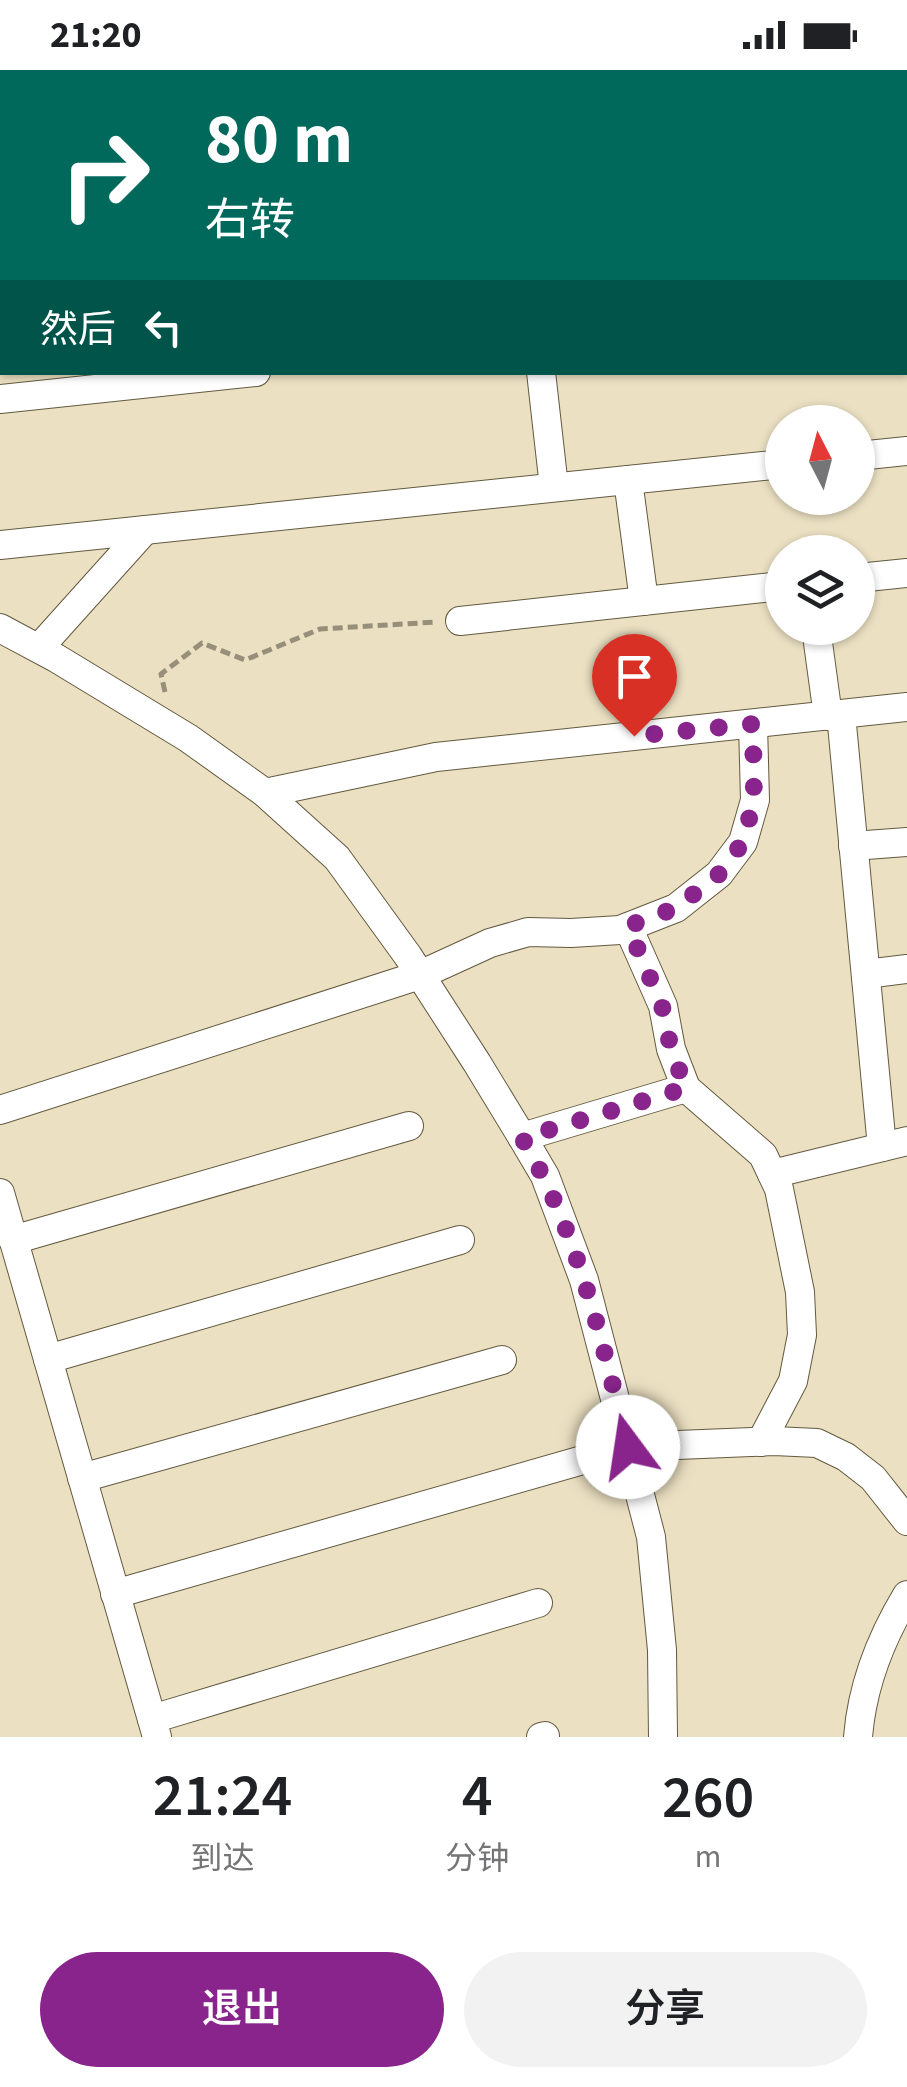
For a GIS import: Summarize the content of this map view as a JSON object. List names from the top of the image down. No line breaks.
{"north":"top","page":{"status":"21:20","turn":["80 m","右转"],"then":"然后","eta":["21:24","到达","4","分钟","260","m"],"buttons":["退出","分享"]}}
